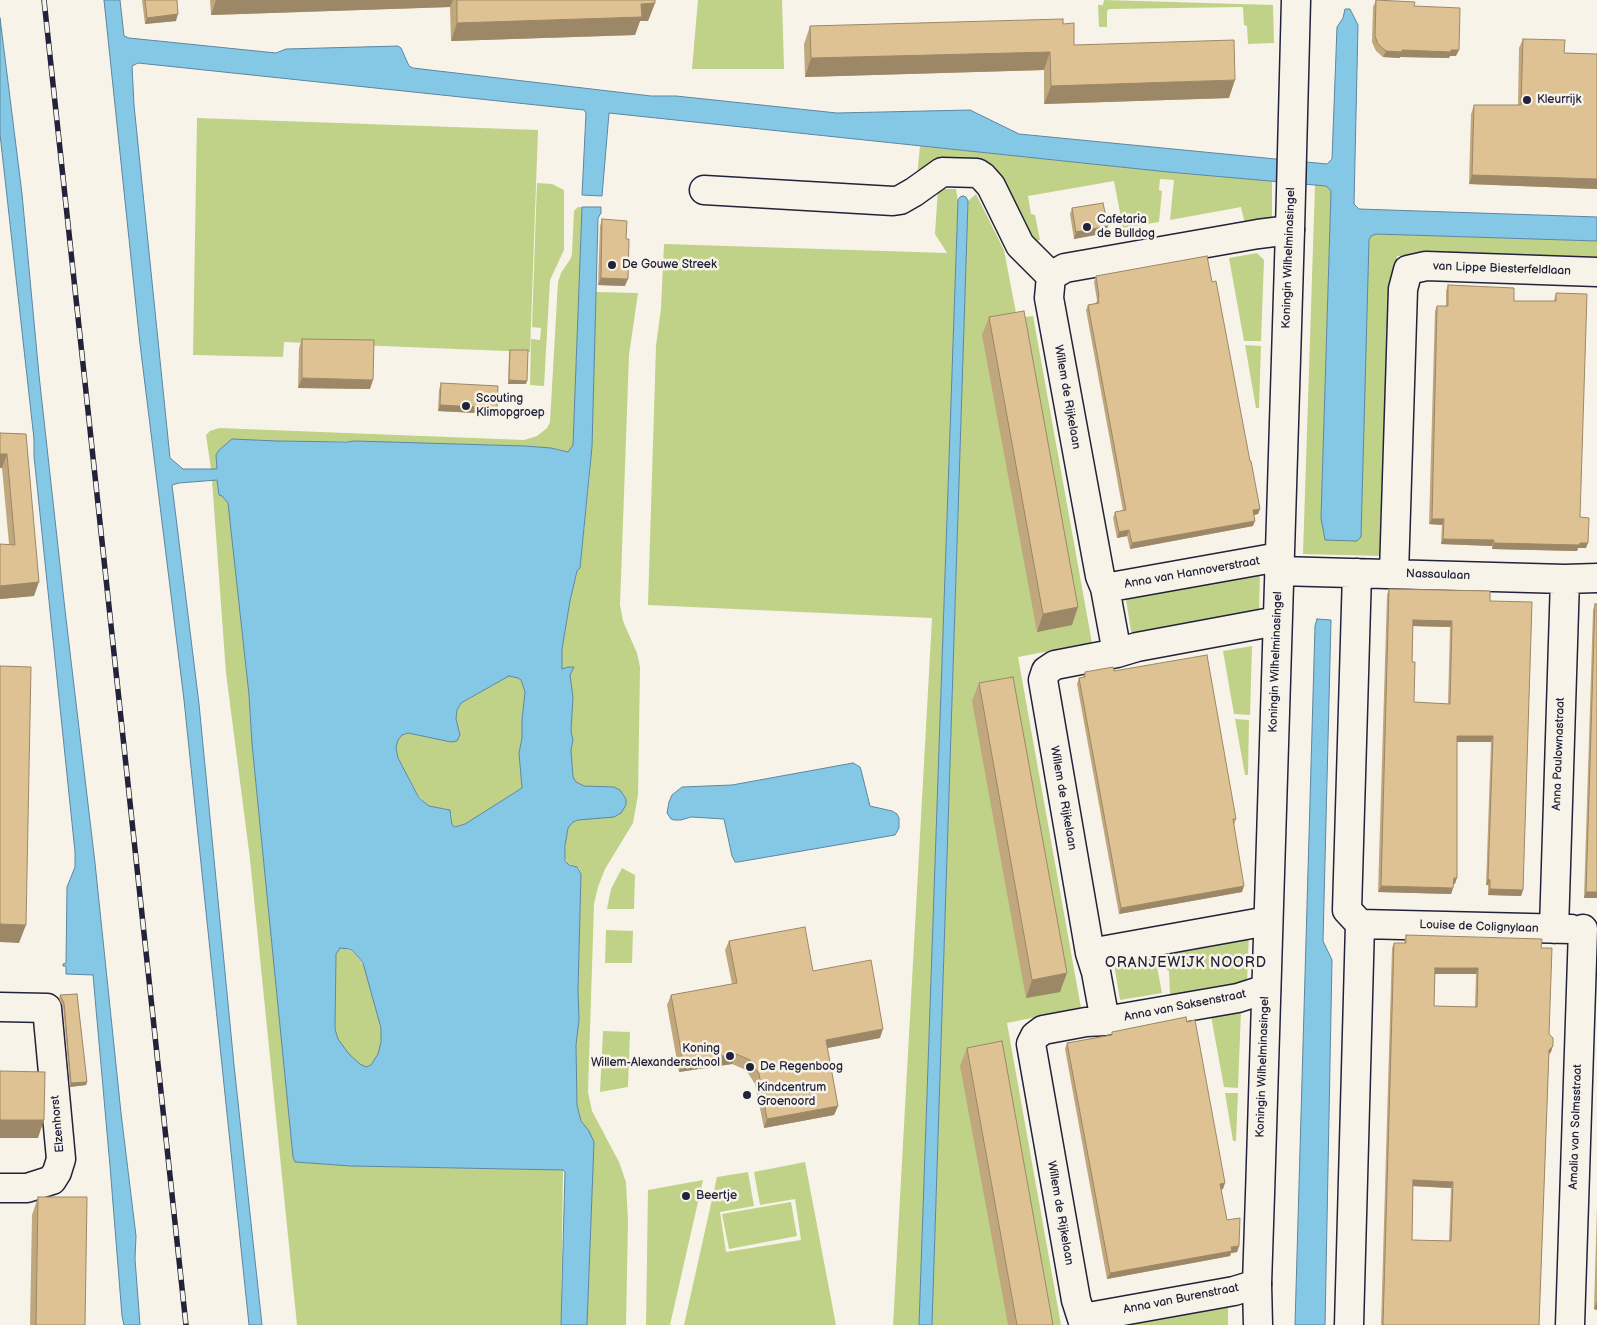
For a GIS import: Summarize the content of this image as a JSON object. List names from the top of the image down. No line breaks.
{"streets":{"street":["Koningin Wilhelminasingel","van Lippe Biesterfeldlaan","Willem de Rijkelaan","Anna van Hannoverstraat","Nassaulaan","Anna Paulownastraat","Louise de Colignylaan","Anna van Saksenstraat","Elzenhorst","Amalia van Solmsstraat","Anna van Burenstraat"]},"crossings":[["Koningin Wilhelminasingel","Anna van Hannoverstraat"],["Koningin Wilhelminasingel","Nassaulaan"],["Koningin Wilhelminasingel","Anna van Saksenstraat"],["Koningin Wilhelminasingel","Anna van Burenstraat"],["van Lippe Biesterfeldlaan","Nassaulaan"],["Willem de Rijkelaan","Anna van Hannoverstraat"],["Willem de Rijkelaan","Anna van Saksenstraat"],["Willem de Rijkelaan","Anna van Burenstraat"],["Anna van Hannoverstraat","Nassaulaan"],["Nassaulaan","Anna Paulownastraat"],["Anna Paulownastraat","Louise de Colignylaan"],["Louise de Colignylaan","Amalia van Solmsstraat"]],"districts":["ORANJEWIJK NOORD"],"places":["Kleurrijk","Cafetaria de Bulldog","De Gouwe Streek","Scouting Klimopgroep","Koning Willem-Alexanderschool","De Regenboog","Kindcentrum Groenoord","Beertje"]}
